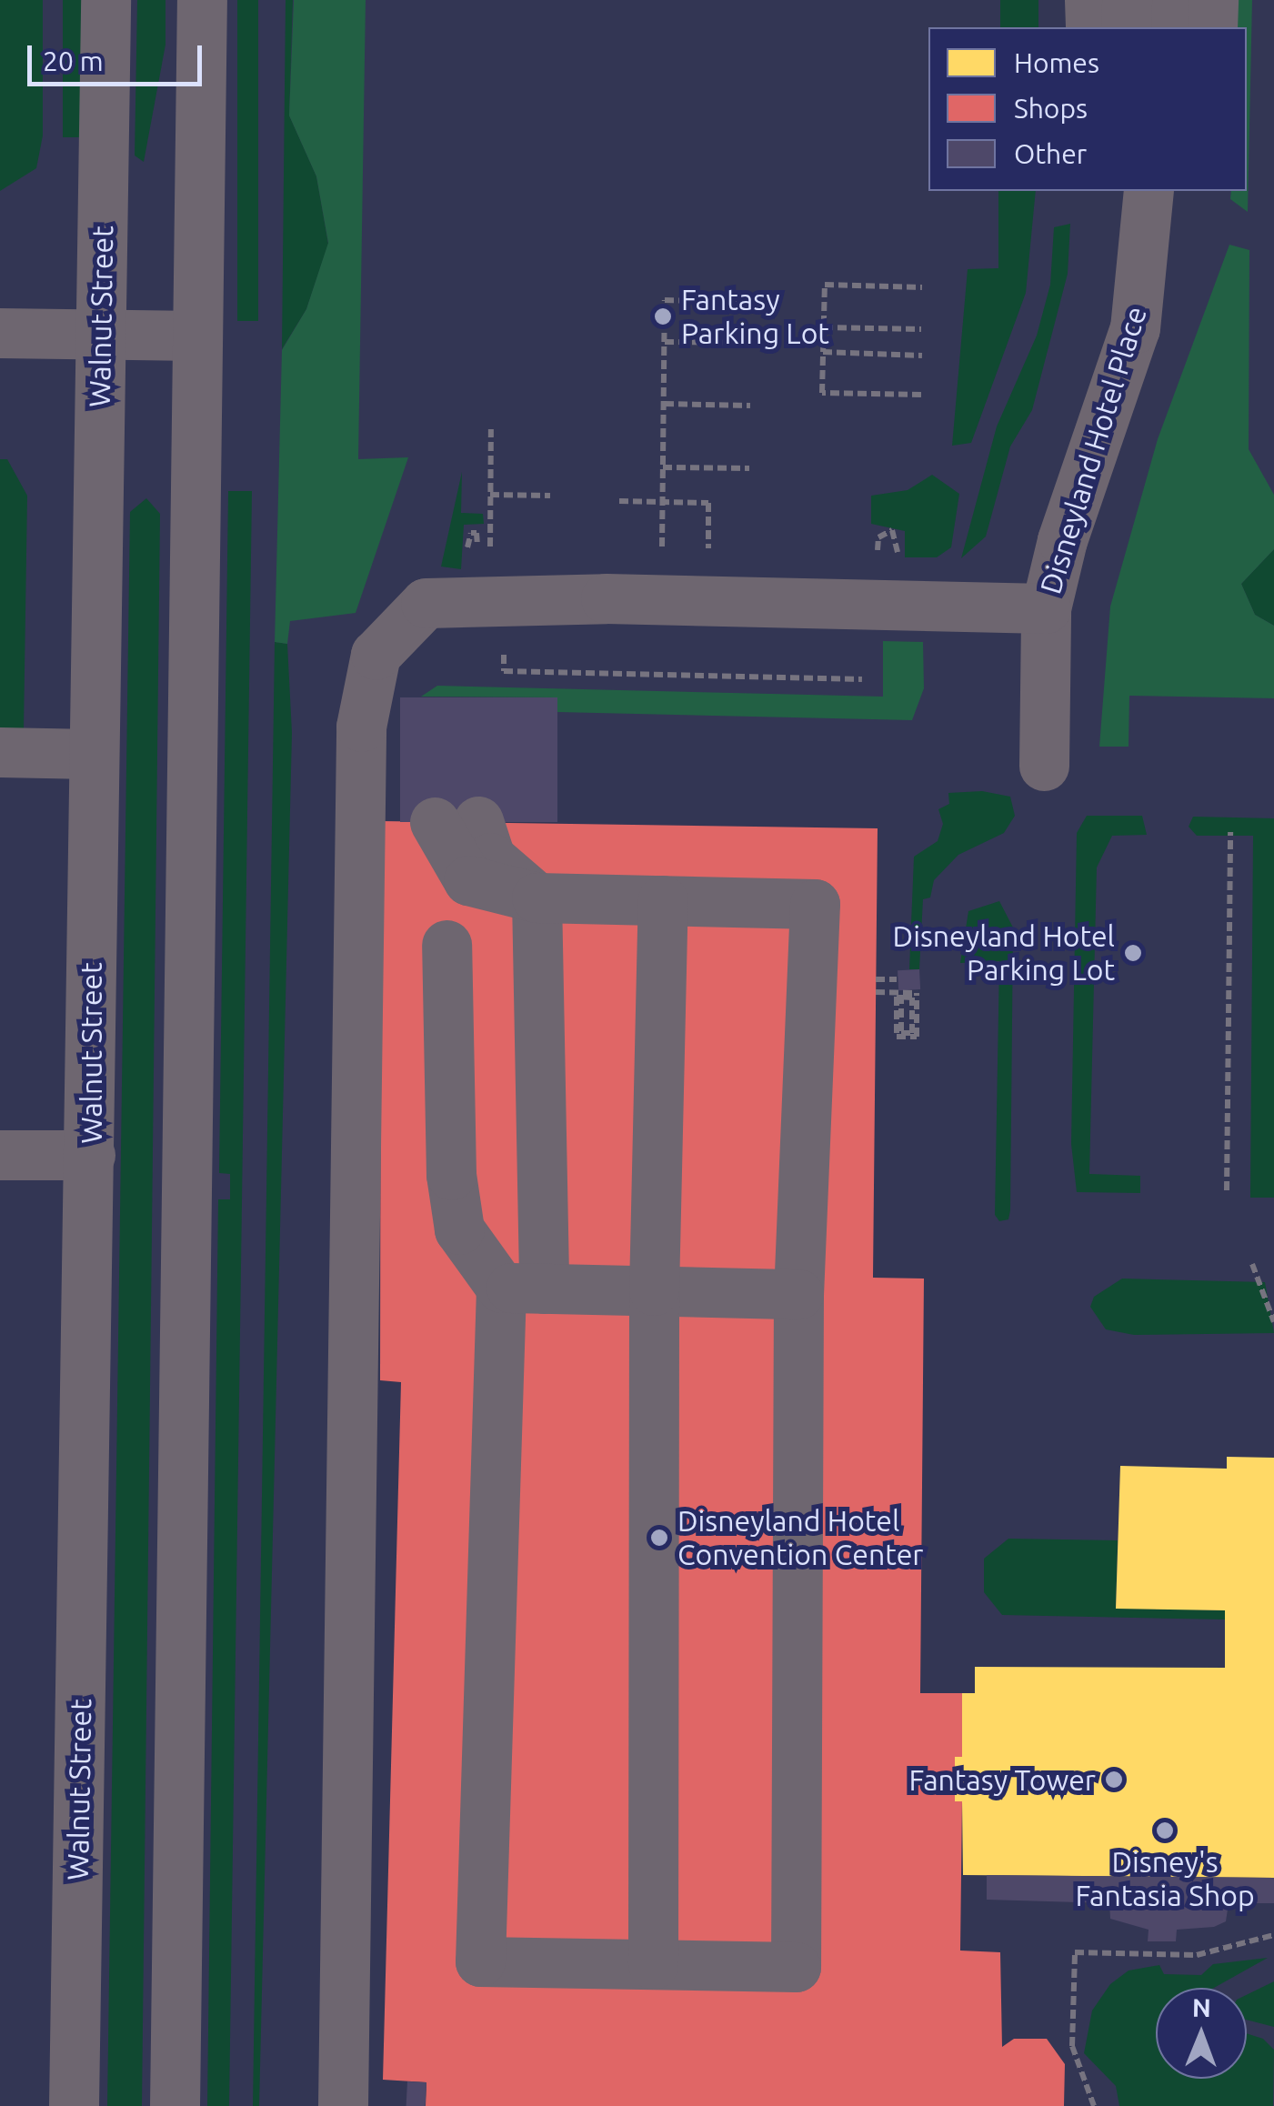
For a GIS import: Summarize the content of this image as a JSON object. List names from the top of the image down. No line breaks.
{"streets":{"street":["Walnut Street","Disneyland Hotel Place"]},"places":["Fantasy Parking Lot","Disneyland Hotel Parking Lot","Disneyland Hotel Convention Center","Fantasy Tower","Disney's Fantasia Shop"],"legend":["Homes","Shops","Other"],"scale_bar":"20 m","north":"top"}
